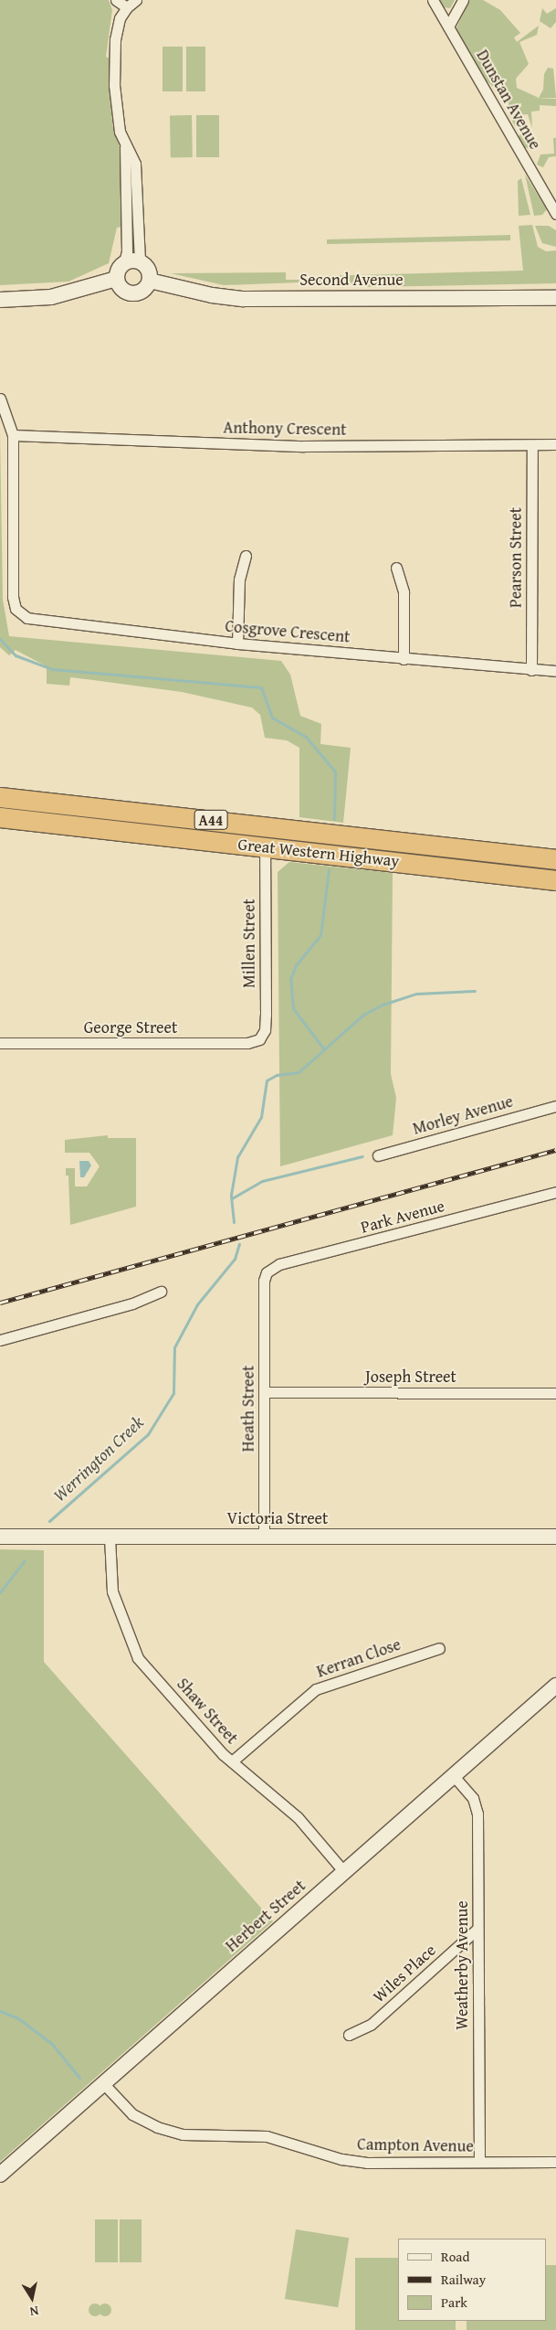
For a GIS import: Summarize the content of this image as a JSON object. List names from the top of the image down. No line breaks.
{"streets":{"highway":["A44","Great Western Highway"],"street":["Dunstan Avenue","Second Avenue","Anthony Crescent","Pearson Street","Cosgrove Crescent","Millen Street","George Street","Morley Avenue","Park Avenue","Joseph Street","Heath Street","Victoria Street","Kerran Close","Shaw Street","Herbert Street","Weatherby Avenue","Wiles Place","Campton Avenue"]},"crossings":[["Anthony Crescent","Pearson Street"],["Anthony Crescent","Cosgrove Crescent"],["Pearson Street","Cosgrove Crescent"],["Great Western Highway","Millen Street"],["Millen Street","George Street"],["Park Avenue","Heath Street"],["Joseph Street","Heath Street"],["Heath Street","Victoria Street"],["Victoria Street","Shaw Street"],["Kerran Close","Shaw Street"],["Shaw Street","Herbert Street"],["Herbert Street","Weatherby Avenue"],["Herbert Street","Campton Avenue"],["Weatherby Avenue","Wiles Place"],["Weatherby Avenue","Campton Avenue"]],"water":["Werrington Creek"],"legend":["Road","Railway","Park"],"north":"bottom"}
